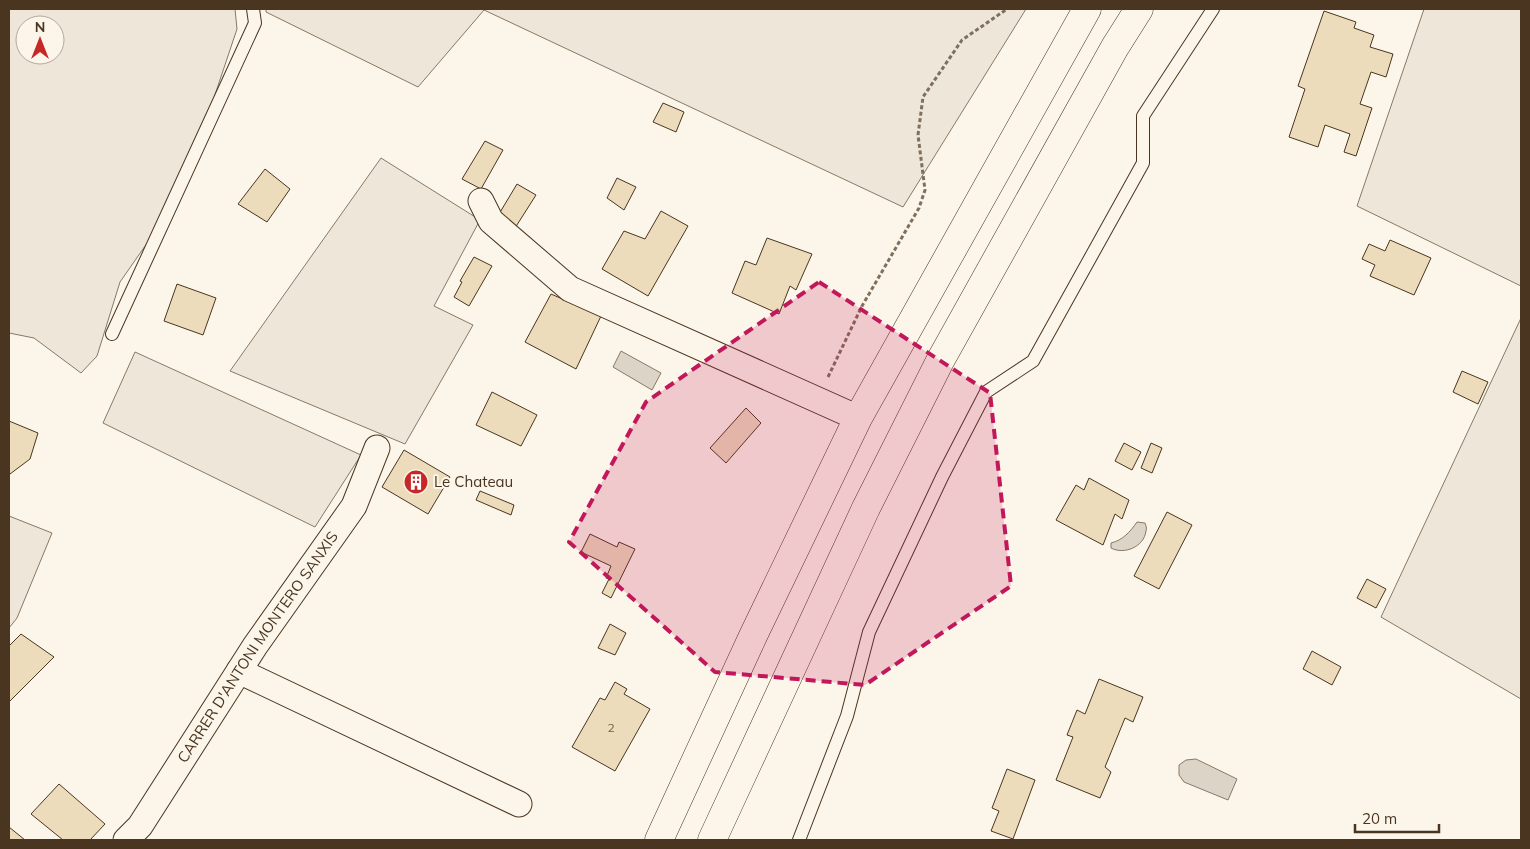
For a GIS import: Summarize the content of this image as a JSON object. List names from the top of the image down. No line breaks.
{"streets":{"street":["CARRER D'ANTONI MONTERO SANXIS"]},"places":{"building":["Le Chateau"]},"house_numbers":["2"],"scale_bar":"20 m","north":"top"}
